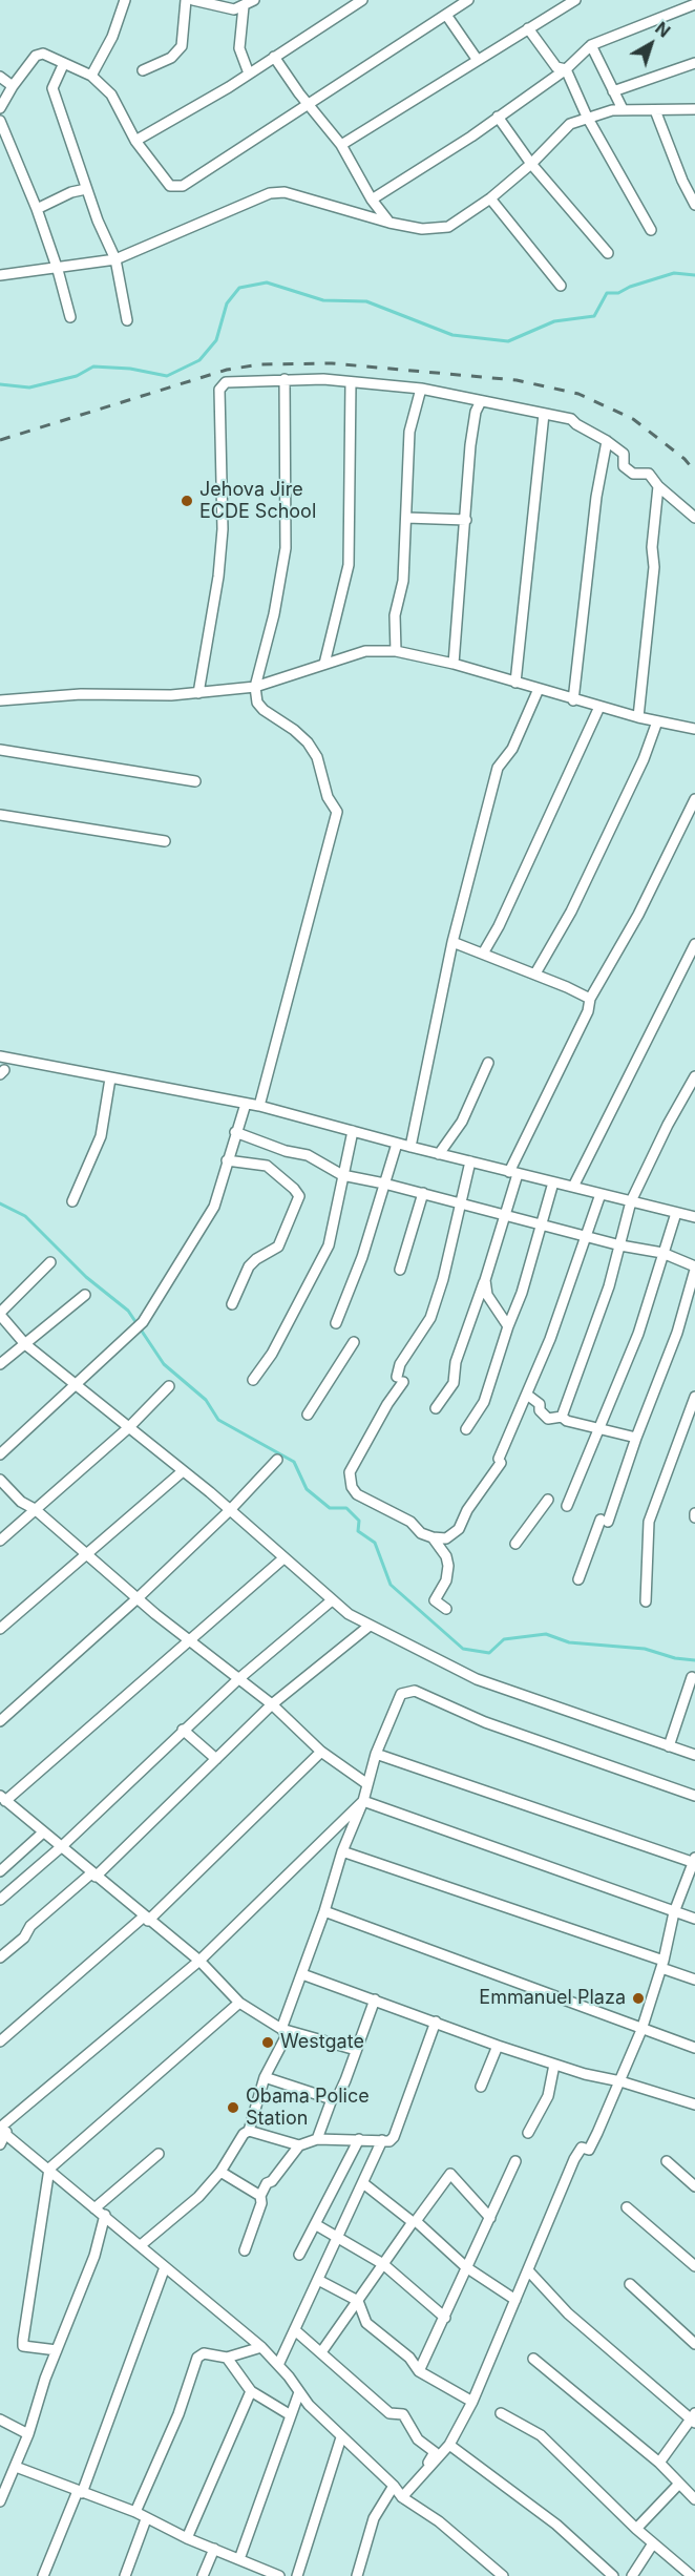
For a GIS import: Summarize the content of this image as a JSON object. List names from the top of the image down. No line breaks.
{"places":["Jehova Jire ECDE School","Emmanuel Plaza","Westgate","Obama Police Station"],"north":"top right"}
